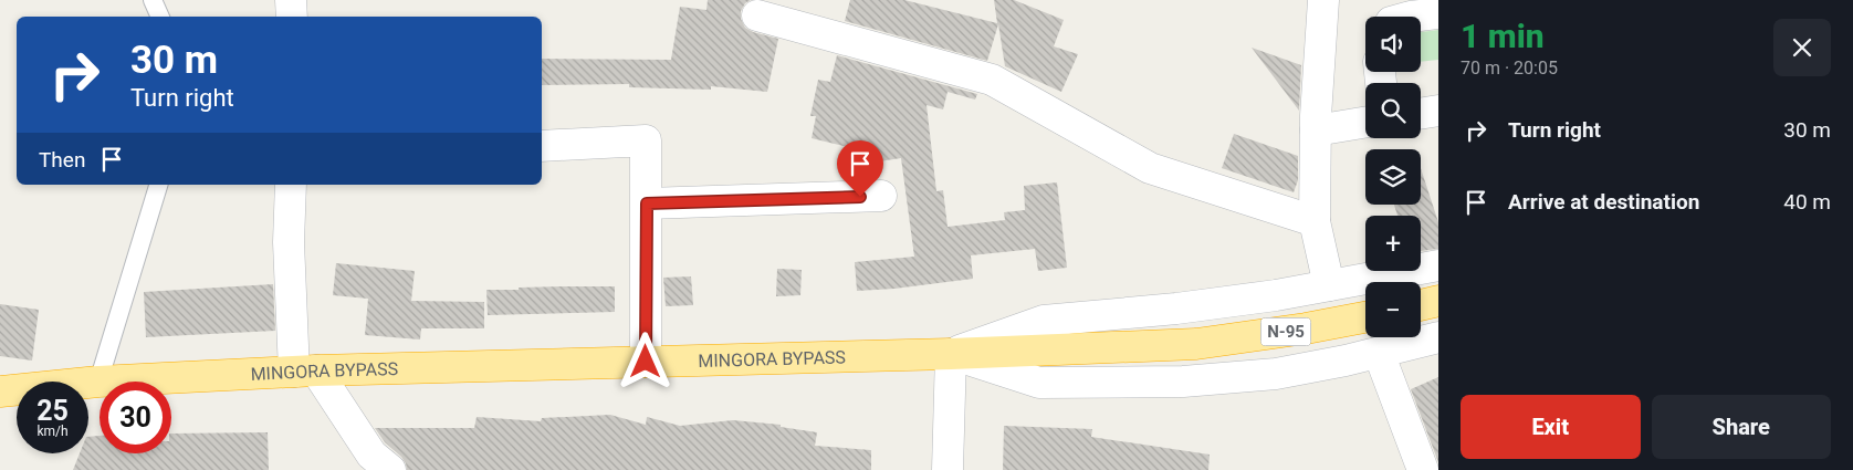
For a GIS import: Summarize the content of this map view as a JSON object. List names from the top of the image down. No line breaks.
{"streets":{"highway":["N-95","MINGORA BYPASS"]},"page":{"heading":["1 min","70 m · 20:05"],"map_buttons":["+","−"],"turn":["30 m","Turn right"],"list":[{"name":"Turn right","value":"30 m"},{"name":"Arrive at destination","value":"40 m"}],"then":"Then","speed":"25 km/h","limit":"30","buttons":["Exit","Share"]}}
